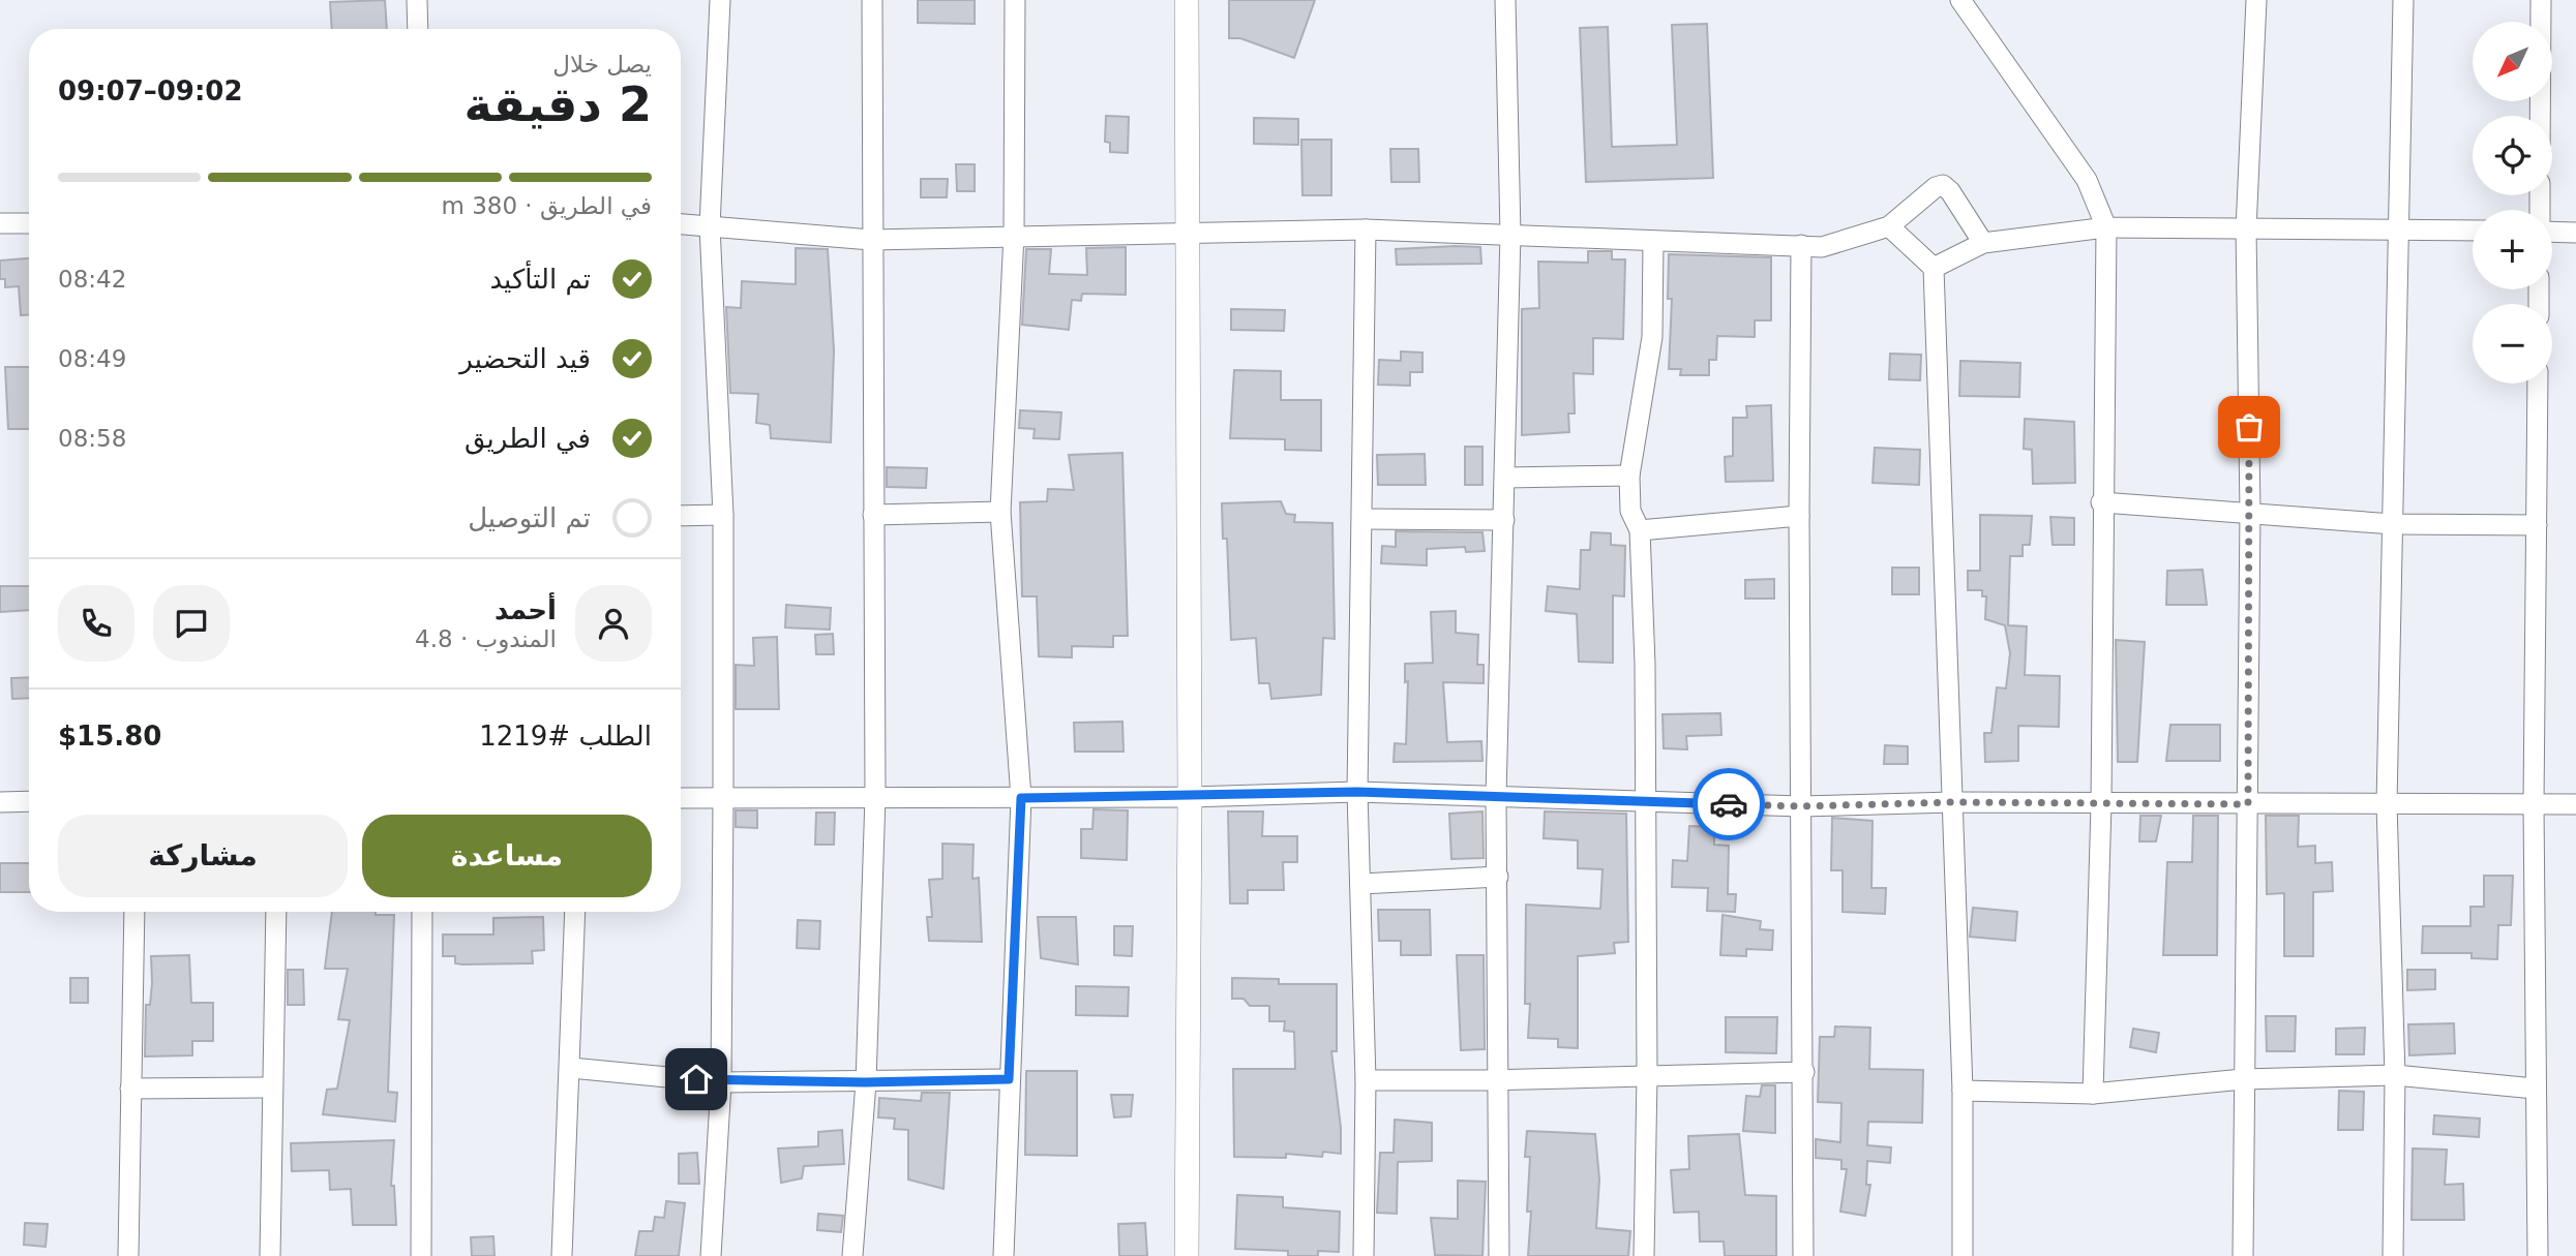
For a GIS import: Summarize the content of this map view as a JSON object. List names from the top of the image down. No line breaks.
{"north":"bottom left","page":{"map_buttons":["+","−"],"heading":["2 دقيقة","يصل خلال","09:02–09:07"],"panel":["أحمد","المندوب · 4.8","الطلب #1219","$15.80"],"bar":"في الطريق · 380 m","list":[["تم التأكيد","08:42"],["قيد التحضير","08:49"],["في الطريق","08:58"],"تم التوصيل"],"buttons":["مساعدة","مشاركة"]}}
